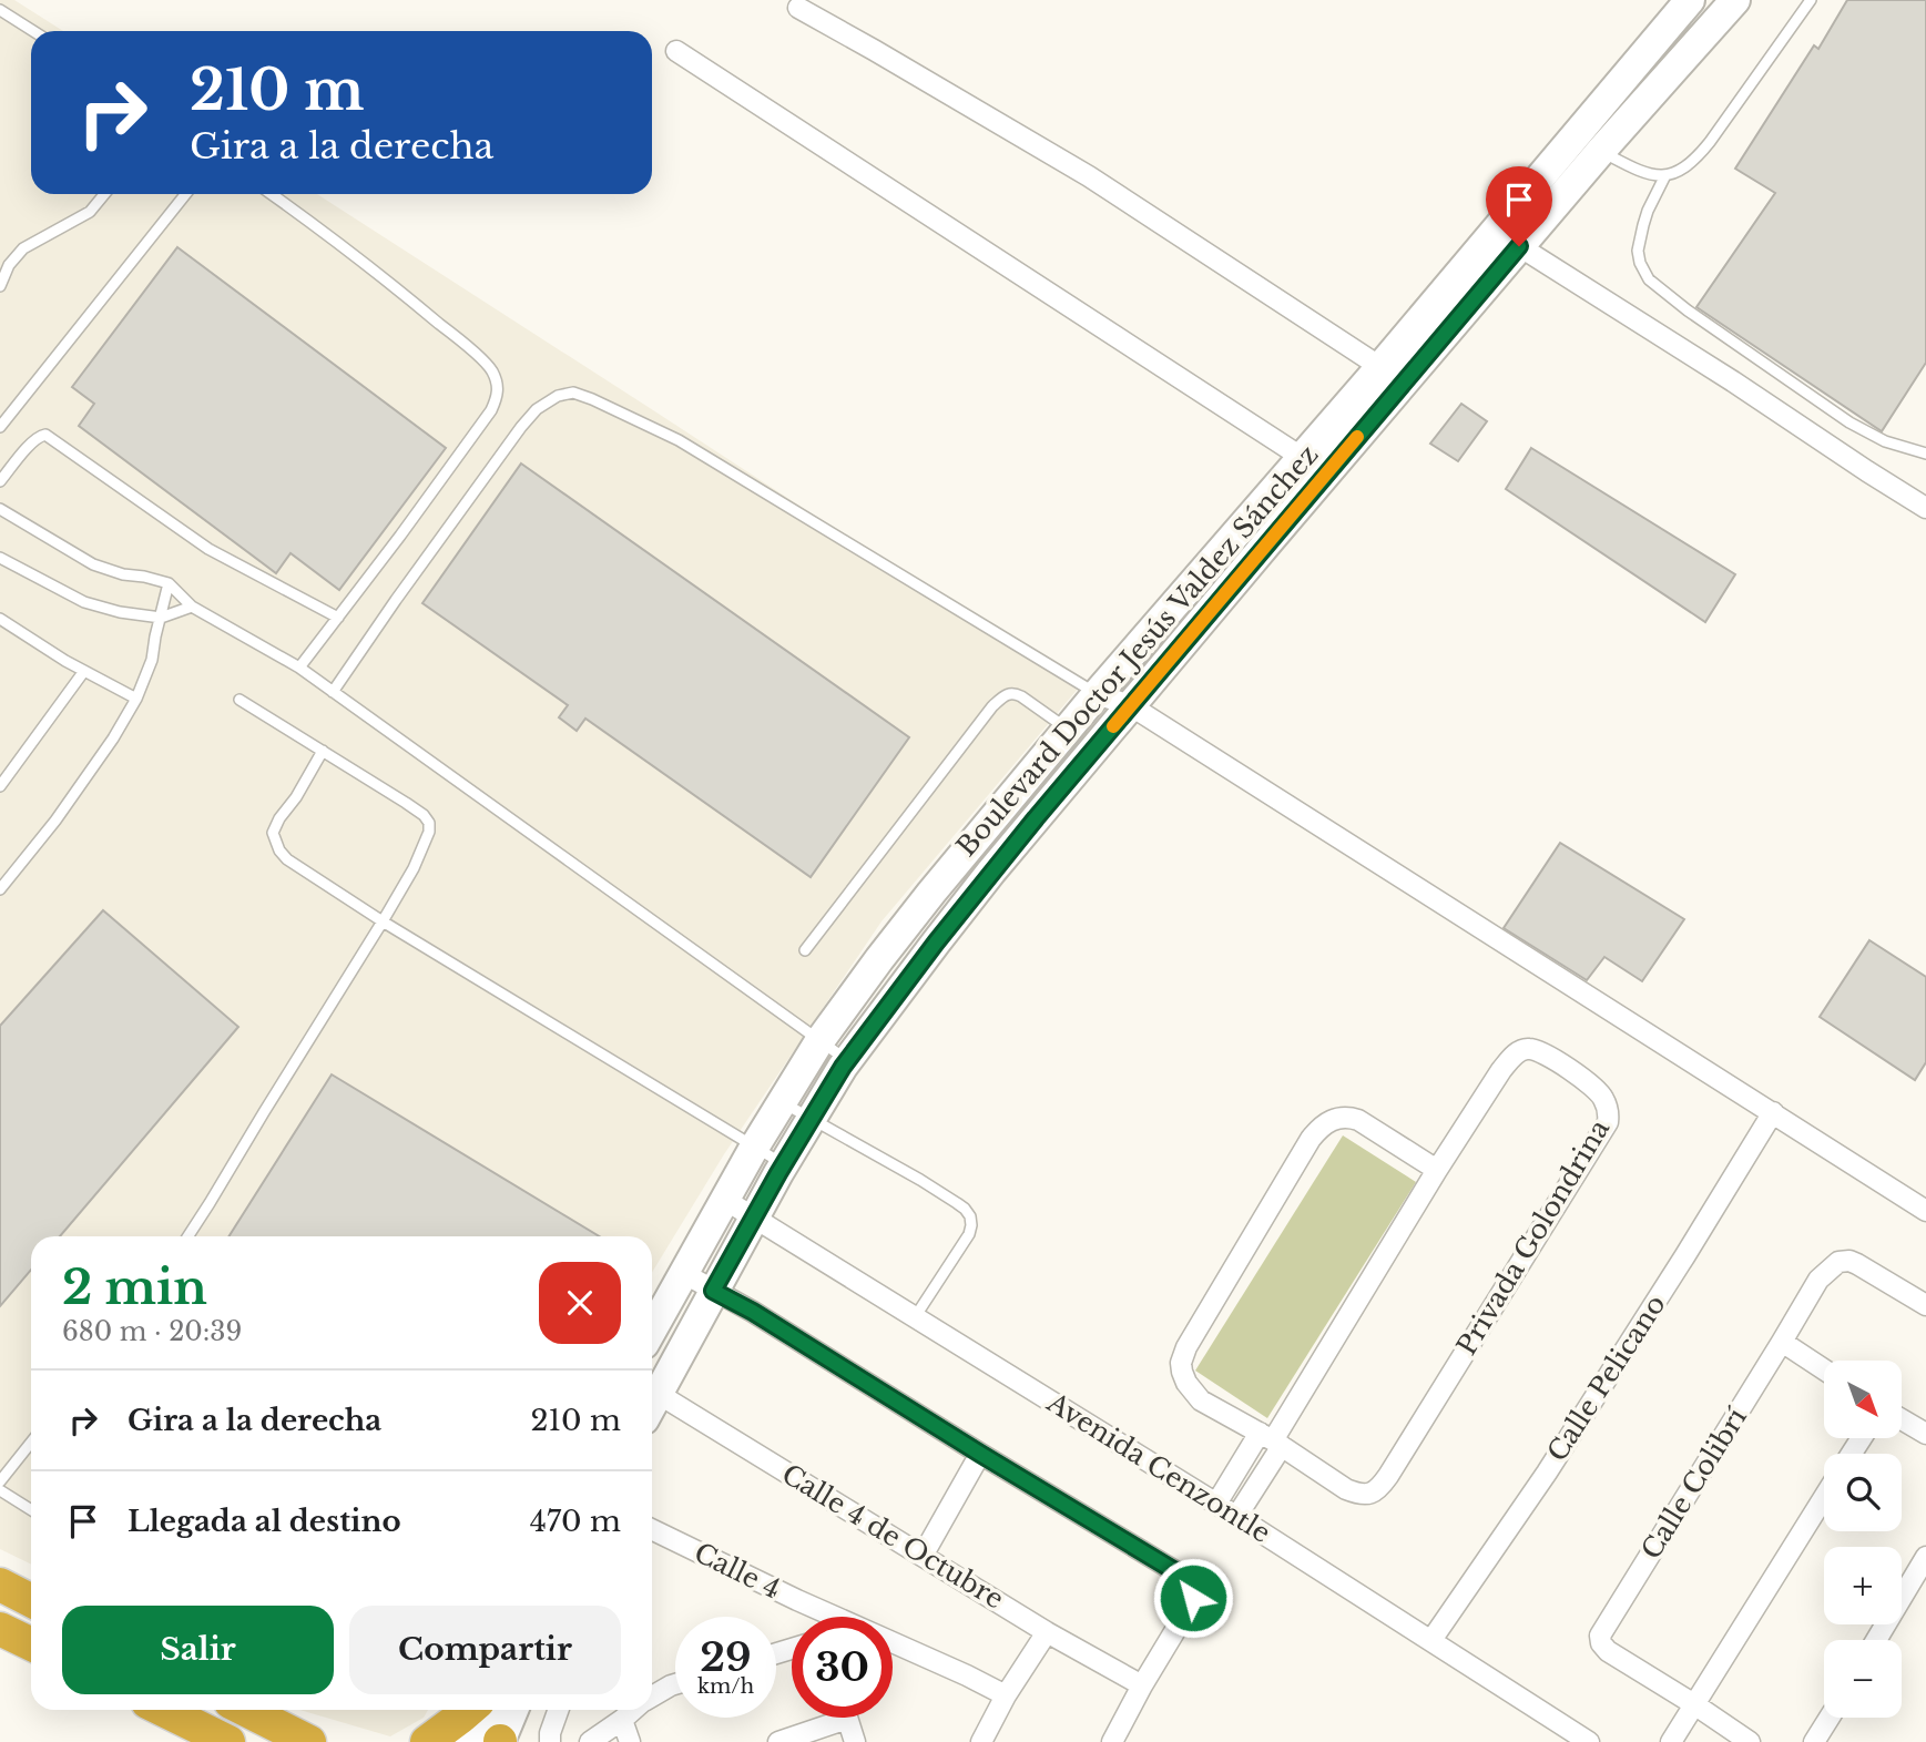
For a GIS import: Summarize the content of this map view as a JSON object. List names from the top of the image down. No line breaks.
{"streets":{"main road":["Boulevard Doctor Jesús Valdez Sánchez"],"street":["Privada Golondrina","Calle Pelicano","Avenida Cenzontle","Calle Colibrí","Calle 4 de Octubre","Calle 4"]},"crossings":[["Boulevard Doctor Jesús Valdez Sánchez","Avenida Cenzontle"],["Privada Golondrina","Avenida Cenzontle"],["Calle Pelicano","Avenida Cenzontle"]],"north":"bottom right","page":{"turn":["210 m","Gira a la derecha"],"heading":["2 min","680 m · 20:39"],"map_buttons":["+","−"],"list":[{"name":"Gira a la derecha","value":"210 m"},{"name":"Llegada al destino","value":"470 m"}],"buttons":["Salir","Compartir"],"speed":"29 km/h","limit":"30"}}
